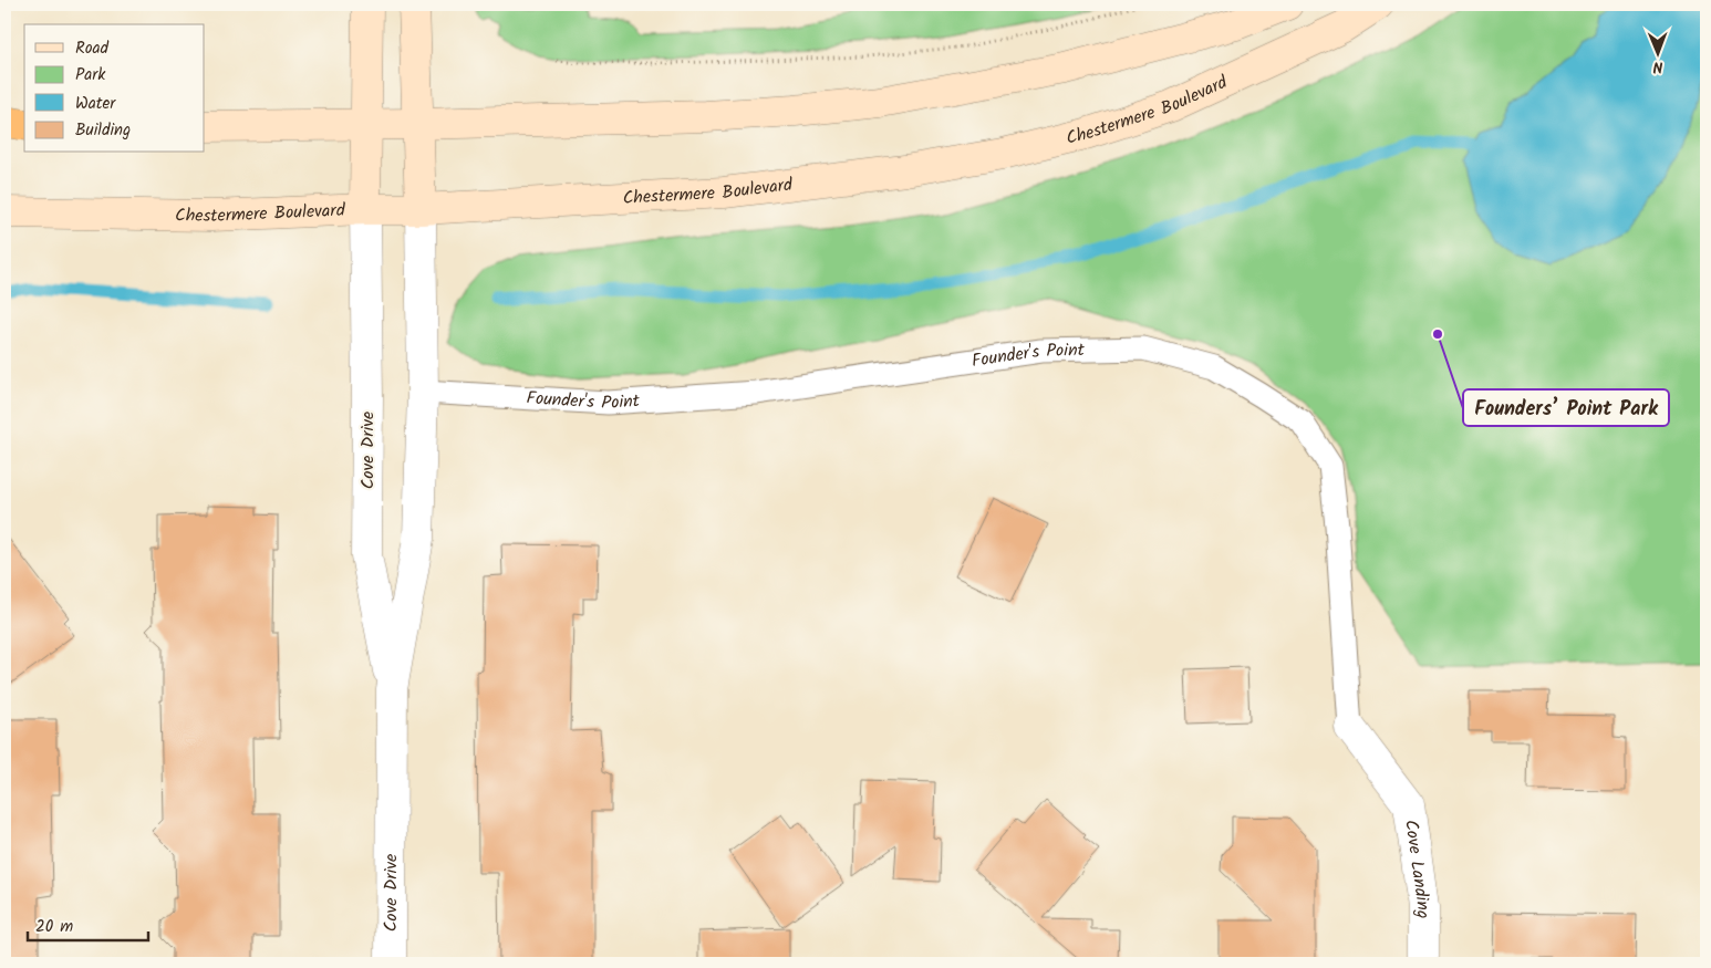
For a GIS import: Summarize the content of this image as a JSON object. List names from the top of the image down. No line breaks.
{"streets":{"main road":["Chestermere Boulevard"],"street":["Cove Drive","Cove Landing"],"lane":["Founder's Point"]},"crossings":[["Chestermere Boulevard","Cove Drive"],["Founder's Point","Cove Drive"],["Founder's Point","Cove Landing"]],"places":["Founders’ Point Park"],"legend":["Road","Park","Water","Building"],"scale_bar":"20 m","north":"bottom"}
